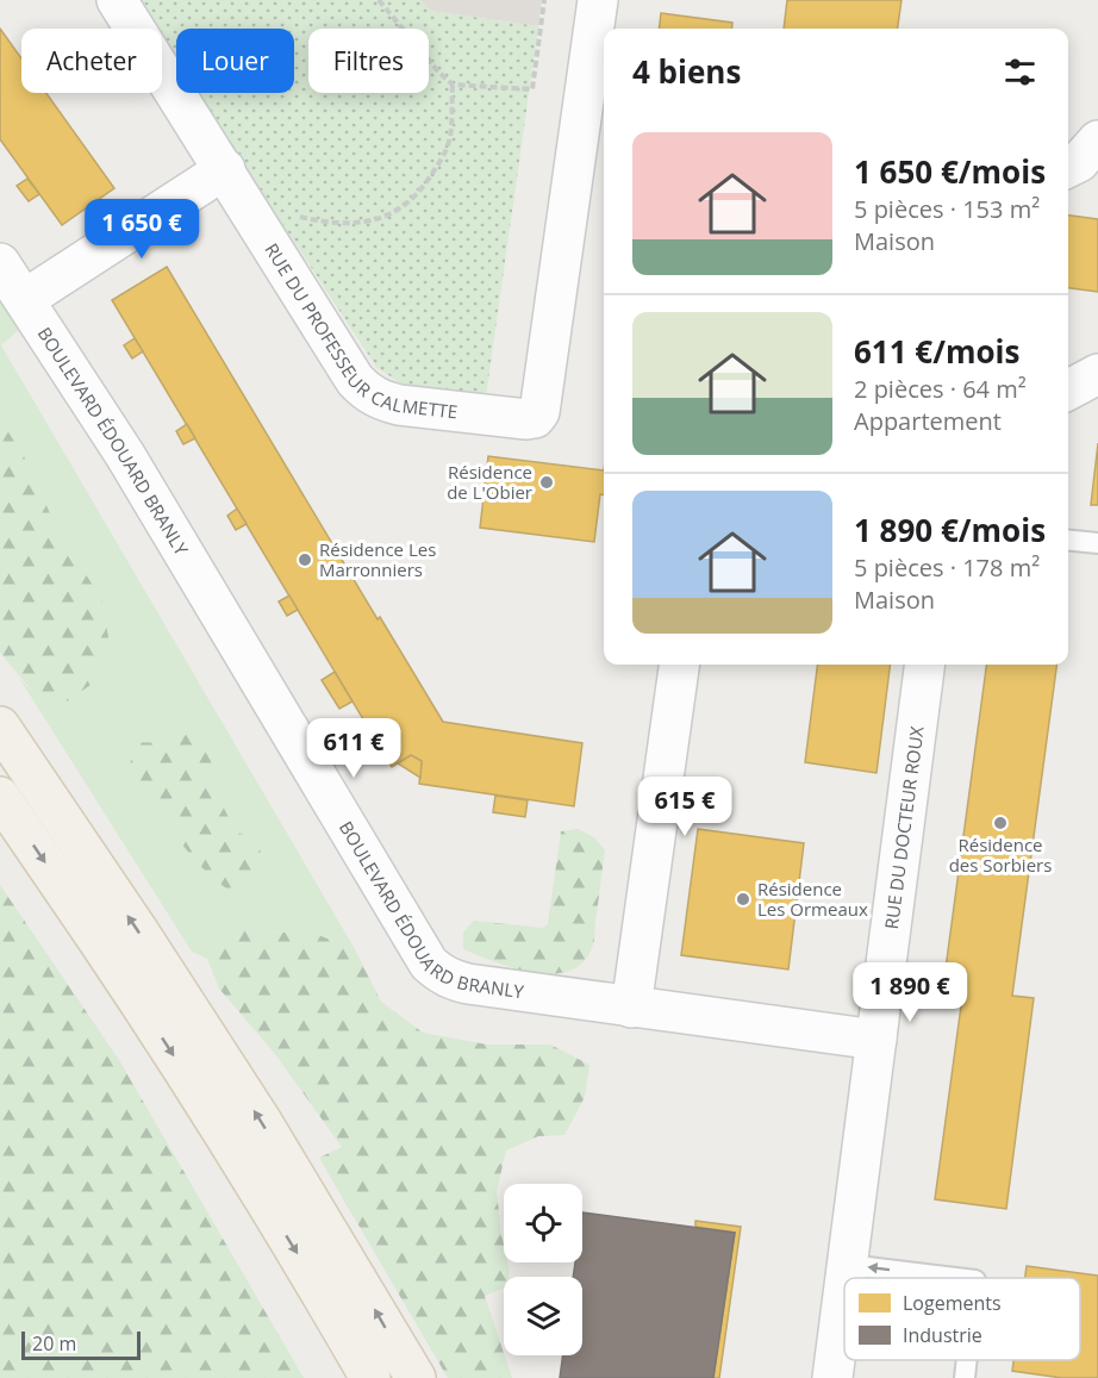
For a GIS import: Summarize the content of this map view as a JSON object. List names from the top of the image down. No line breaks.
{"streets":{"street":["RUE DU PROFESSEUR CALMETTE","BOULEVARD ÉDOUARD BRANLY","RUE DU DOCTEUR ROUX"]},"crossings":[["BOULEVARD ÉDOUARD BRANLY","RUE DU DOCTEUR ROUX"]],"places":["Résidence de L'Obier","Résidence Les Marronniers","Résidence des Sorbiers","Résidence Les Ormeaux"],"legend":["Logements","Industrie"],"scale_bar":"20 m","page":{"chip":["Acheter","Louer","Filtres"],"heading":"4 biens","list":[{"name":"1 650 €/mois","note":"5 pièces · 153 m² · Maison"},{"name":"611 €/mois","note":"2 pièces · 64 m² · Appartement"},{"name":"1 890 €/mois","note":"5 pièces · 178 m² · Maison"}],"price":["1 650 €","611 €","615 €","1 890 €"],"scale":"20 m"}}
